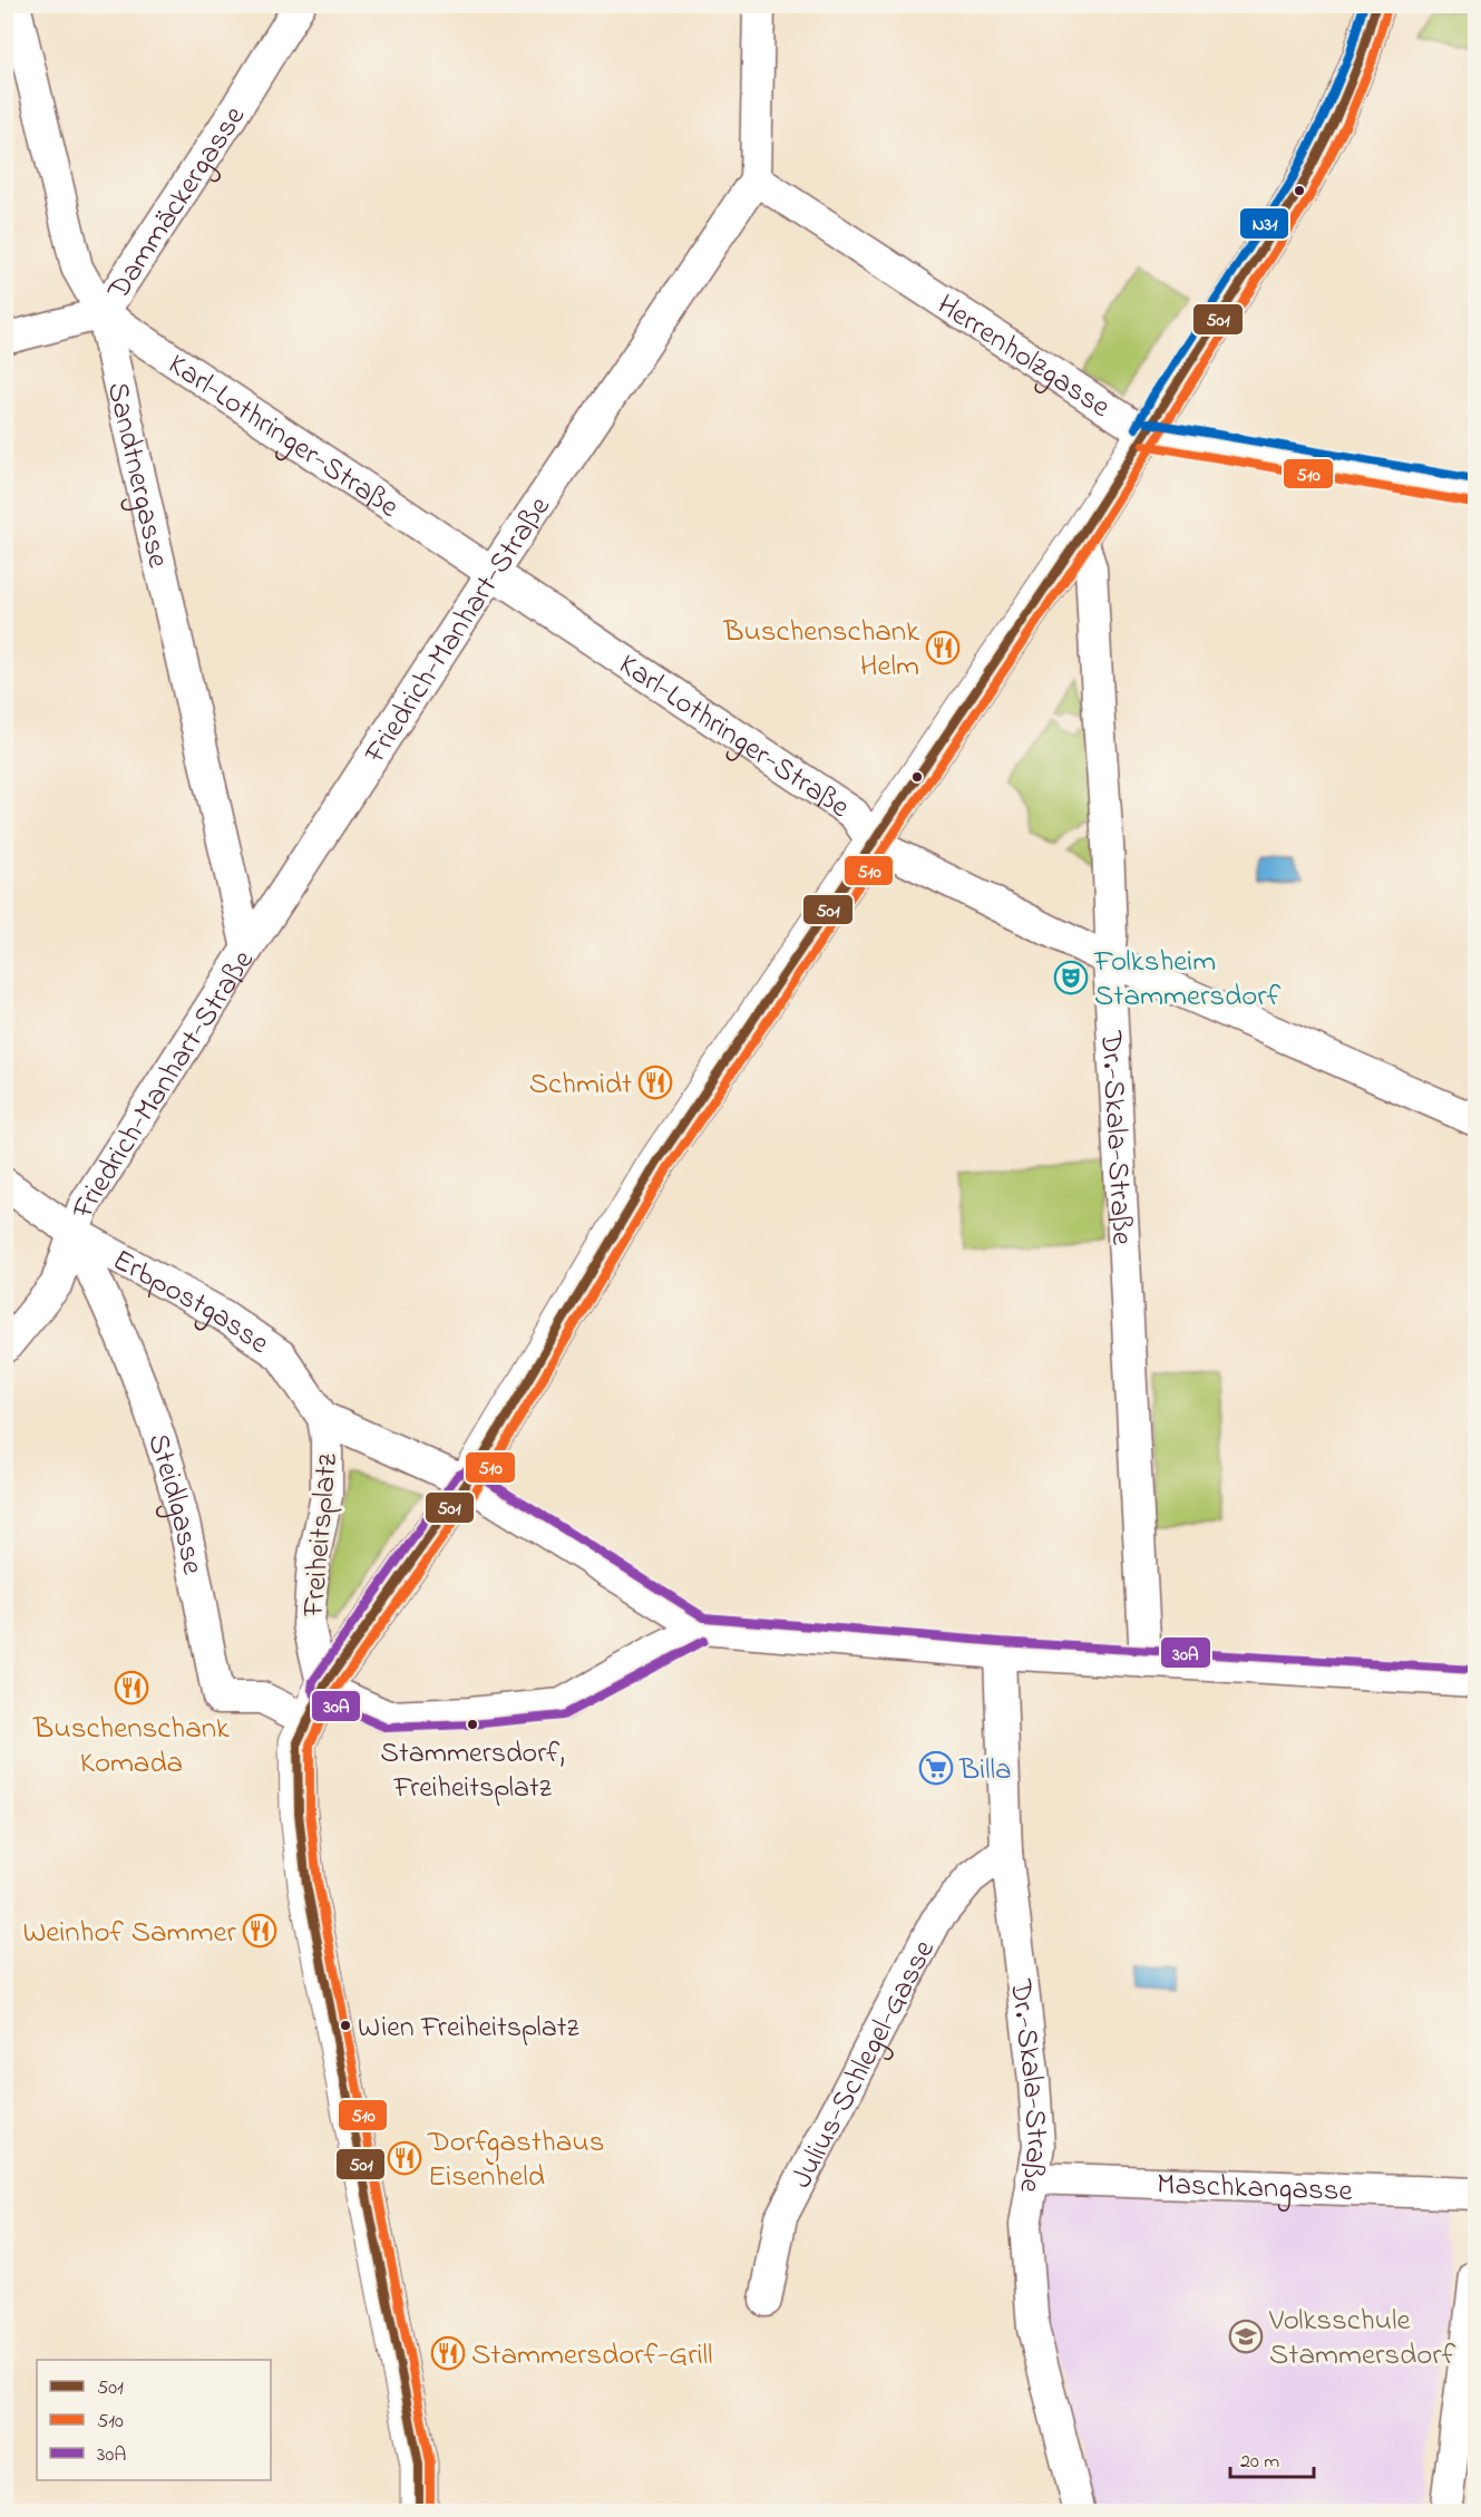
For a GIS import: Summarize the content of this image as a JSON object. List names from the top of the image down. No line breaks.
{"streets":{"main road":["Freiheitsplatz"],"street":["Dammäckergasse","Herrenholzgasse","Karl-Lothringer-Straße","Sandtnergasse","Friedrich-Manhart-Straße","Dr.-Skala-Straße","Erbpostgasse","Steidlgasse","Julius-Schlegel-Gasse","Maschkangasse"]},"crossings":[["Dammäckergasse","Karl-Lothringer-Straße"],["Dammäckergasse","Sandtnergasse"],["Herrenholzgasse","Friedrich-Manhart-Straße"],["Karl-Lothringer-Straße","Sandtnergasse"],["Karl-Lothringer-Straße","Friedrich-Manhart-Straße"],["Karl-Lothringer-Straße","Dr.-Skala-Straße"],["Sandtnergasse","Friedrich-Manhart-Straße"],["Friedrich-Manhart-Straße","Erbpostgasse"],["Friedrich-Manhart-Straße","Steidlgasse"],["Dr.-Skala-Straße","Julius-Schlegel-Gasse"],["Dr.-Skala-Straße","Maschkangasse"],["Erbpostgasse","Steidlgasse"],["Erbpostgasse","Freiheitsplatz"]],"places":{"restaurant":["Buschenschank Helm","Schmidt","Buschenschank Komada","Weinhof Sammer","Dorfgasthaus Eisenheld","Stammersdorf-Grill"],"theatre":["Folksheim Stammersdorf"],"other":["Stammersdorf, Freiheitsplatz","Wien Freiheitsplatz"],"supermarket":["Billa"],"school or university":["Volksschule Stammersdorf"]},"lines":["transit line 501","transit line N31","transit line 510","transit line 30A"],"legend":["501","510","30A"],"scale_bar":"20 m"}
